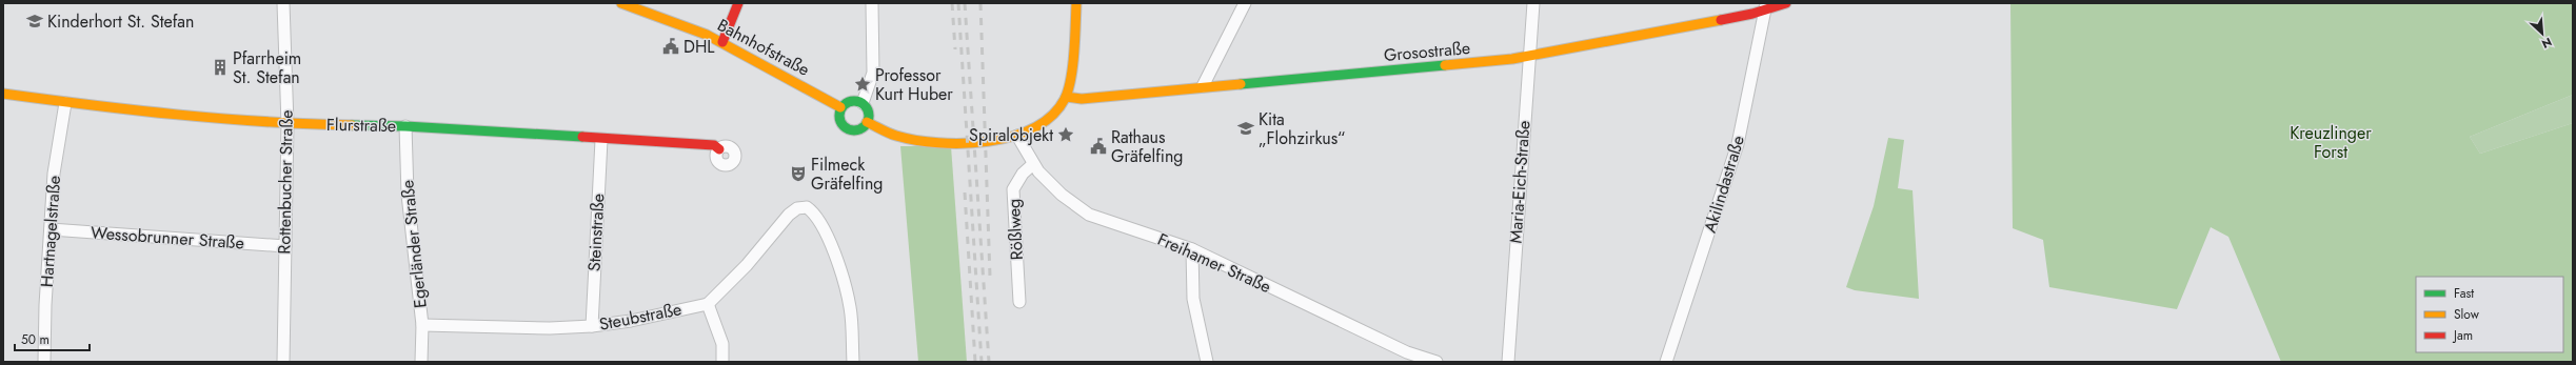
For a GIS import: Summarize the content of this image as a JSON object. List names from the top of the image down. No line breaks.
{"streets":{"street":["Bahnhofstraße","Grosostraße","Flurstraße","Rottenbucher Straße","Maria-Eich-Straße","Akilindastraße","Rößlweg","Hartnagelstraße","Steinstraße","Wessobrunner Straße","Egerländer Straße","Freihamer Straße","Steubstraße"]},"crossings":[["Grosostraße","Maria-Eich-Straße"],["Grosostraße","Akilindastraße"],["Flurstraße","Rottenbucher Straße"],["Flurstraße","Hartnagelstraße"],["Flurstraße","Steinstraße"],["Flurstraße","Egerländer Straße"],["Rottenbucher Straße","Wessobrunner Straße"],["Rößlweg","Freihamer Straße"],["Hartnagelstraße","Wessobrunner Straße"],["Steinstraße","Steubstraße"],["Egerländer Straße","Steubstraße"]],"parks":["Kreuzlinger Forst"],"places":{"school or university":["Kinderhort St. Stefan","Kita „Flohzirkus“"],"public building":["DHL","Rathaus Gräfelfing"],"building":["Pfarrheim St. Stefan"],"place":["Professor Kurt Huber","Spiralobjekt"],"theatre":["Filmeck Gräfelfing"]},"legend":["Fast","Slow","Jam"],"scale_bar":"50 m","north":"bottom right"}
